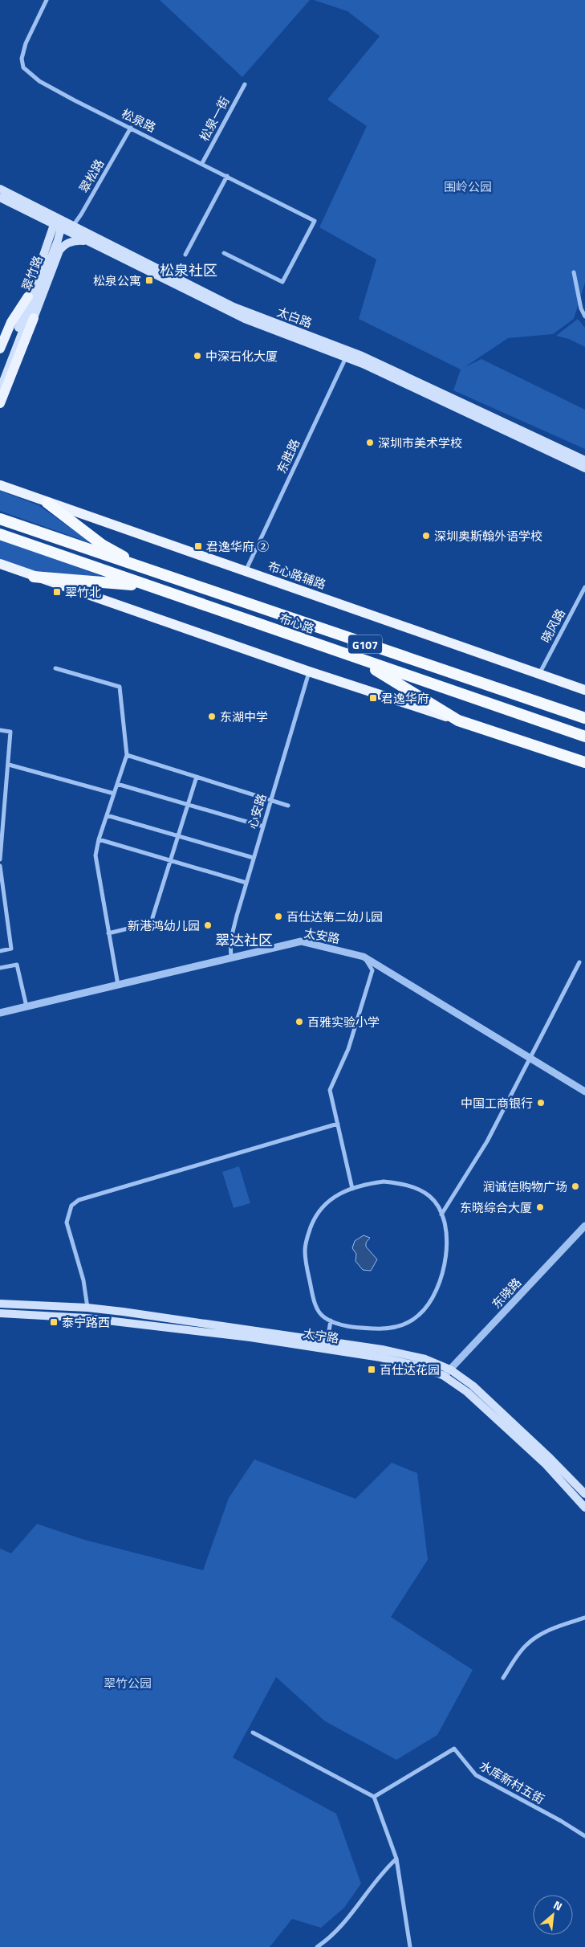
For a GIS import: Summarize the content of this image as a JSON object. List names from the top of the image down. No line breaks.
{"streets":{"highway":["布心路","G107"],"main road":["翠竹路","太白路","布心路辅路","太宁路"],"street":["松泉一街","松泉路","翠松路","东胜路","晓风路","心安路","太安路","东晓路","水库新村五街"]},"crossings":[["松泉一街","松泉路"],["松泉路","翠松路"],["翠松路","翠竹路"],["翠松路","太白路"],["翠竹路","太白路"],["太白路","东胜路"],["东胜路","布心路辅路"],["布心路辅路","晓风路"],["布心路","G107"],["心安路","太安路"],["东晓路","太宁路"]],"districts":["松泉社区","翠达社区"],"parks":["围岭公园","翠竹公园"],"places":{"transit":["松泉公寓","君逸华府 ②","翠竹北","君逸华府","泰宁路西","百仕达花园"],"other":["中深石化大厦","深圳市美术学校","深圳奥斯翰外语学校","东湖中学","百仕达第二幼儿园","新港鸿幼儿园","百雅实验小学","中国工商银行","润诚信购物广场","东晓综合大厦"]},"north":"top right"}
